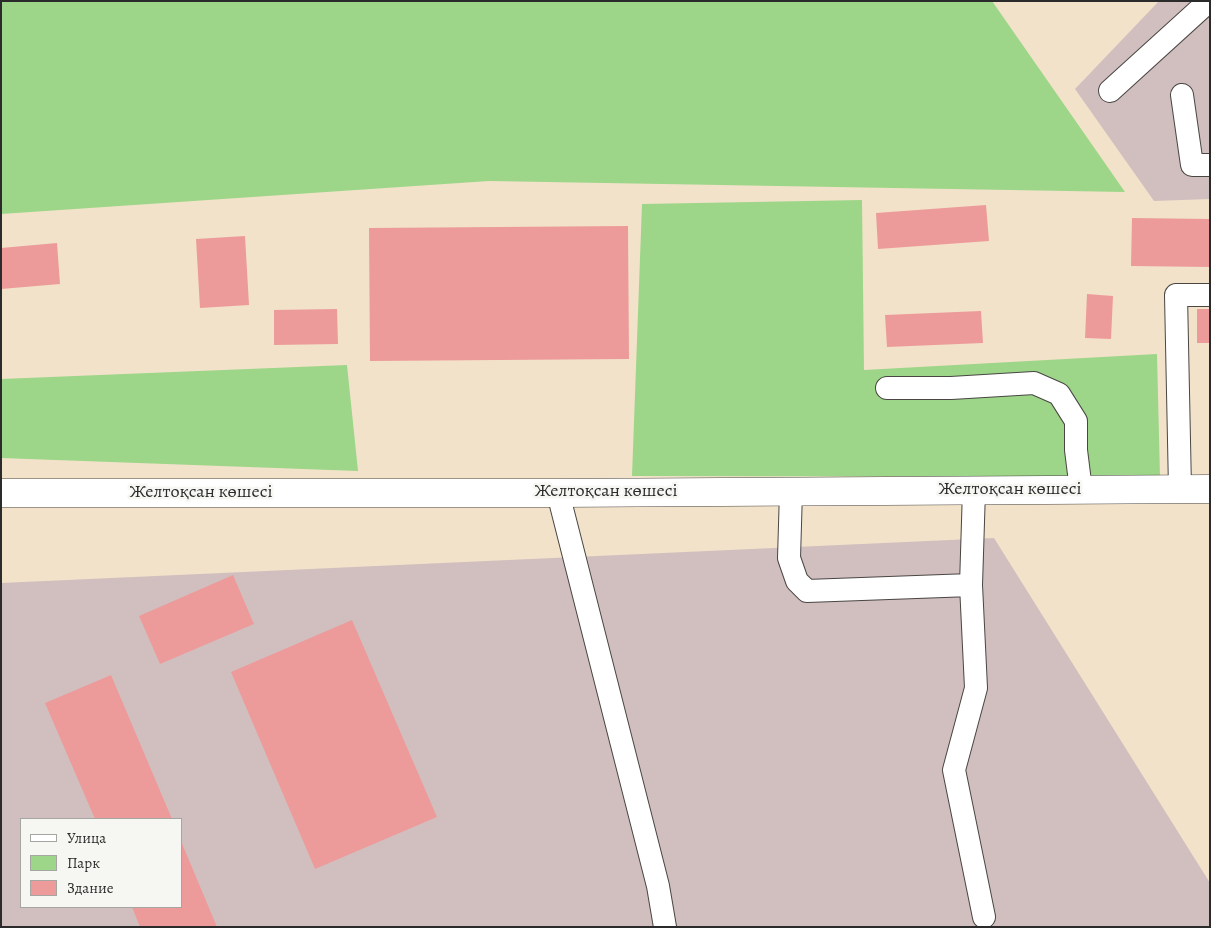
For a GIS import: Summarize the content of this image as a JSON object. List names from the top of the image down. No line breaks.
{"streets":{"main road":["Желтоқсан көшесі"]},"legend":["Улица","Парк","Здание"]}
